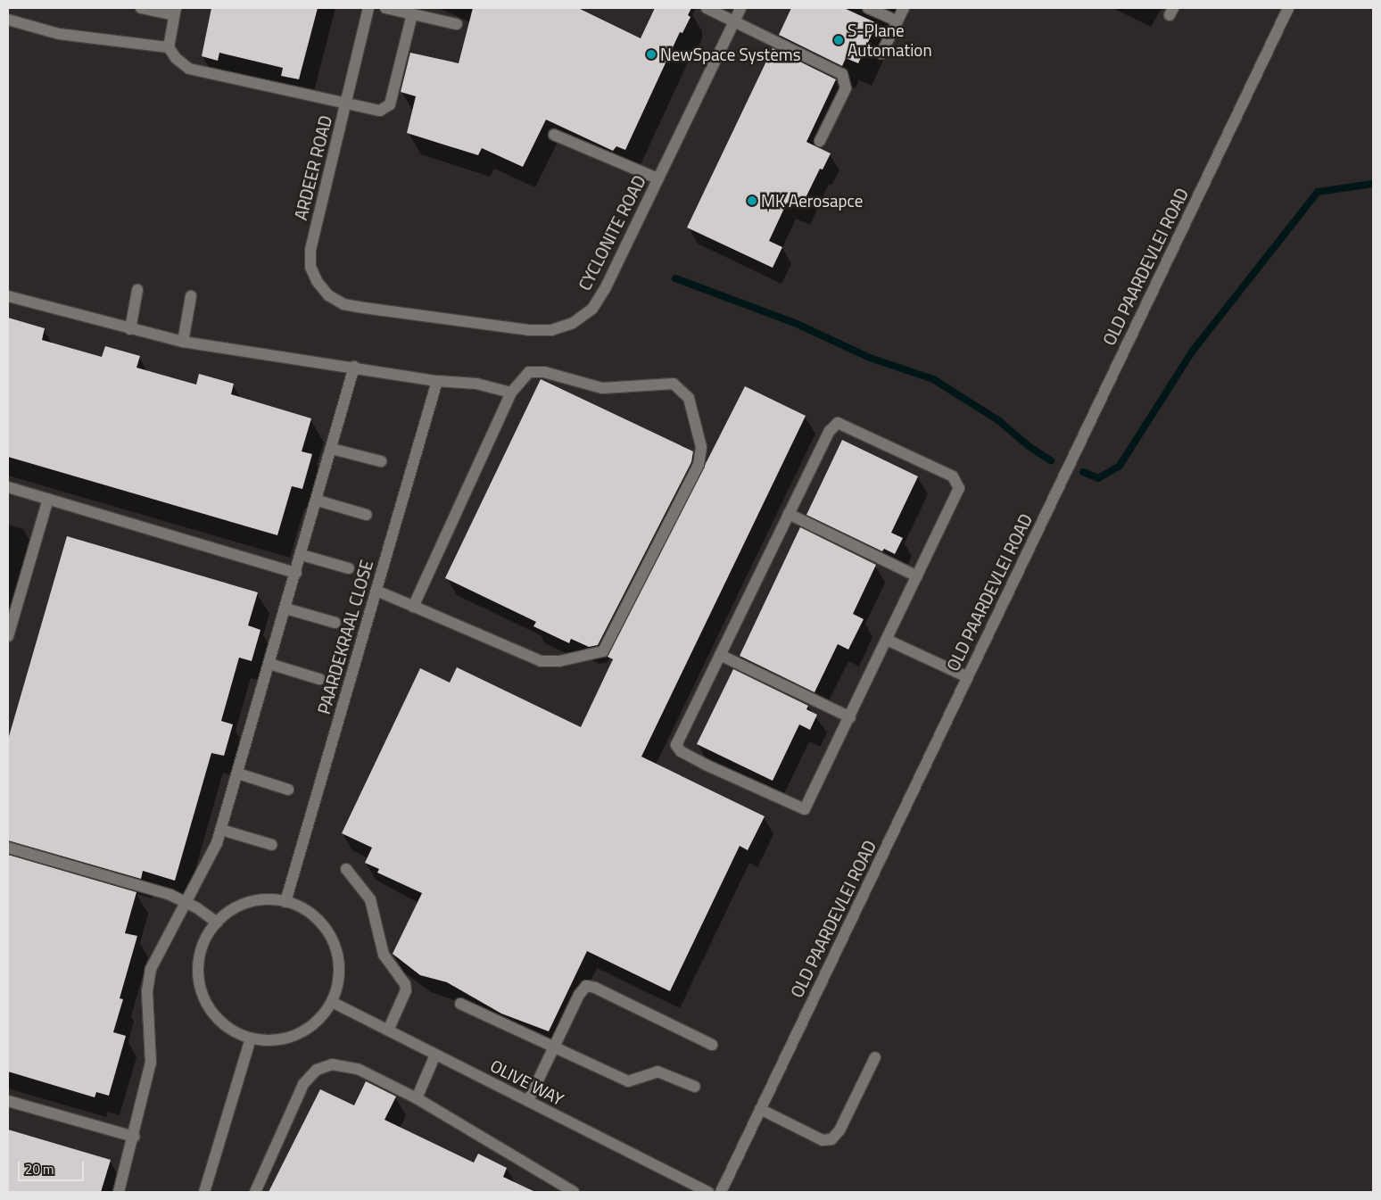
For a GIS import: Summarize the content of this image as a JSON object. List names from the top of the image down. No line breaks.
{"streets":{"street":["ARDEER ROAD","CYCLONITE ROAD","OLD PAARDEVLEI ROAD","PAARDEKRAAL CLOSE","OLIVE WAY"]},"crossings":[["ARDEER ROAD","CYCLONITE ROAD"],["PAARDEKRAAL CLOSE","OLIVE WAY"]],"places":["S-Plane Automation","NewSpace Systems","MK Aerosapce"],"scale_bar":"20 m"}
